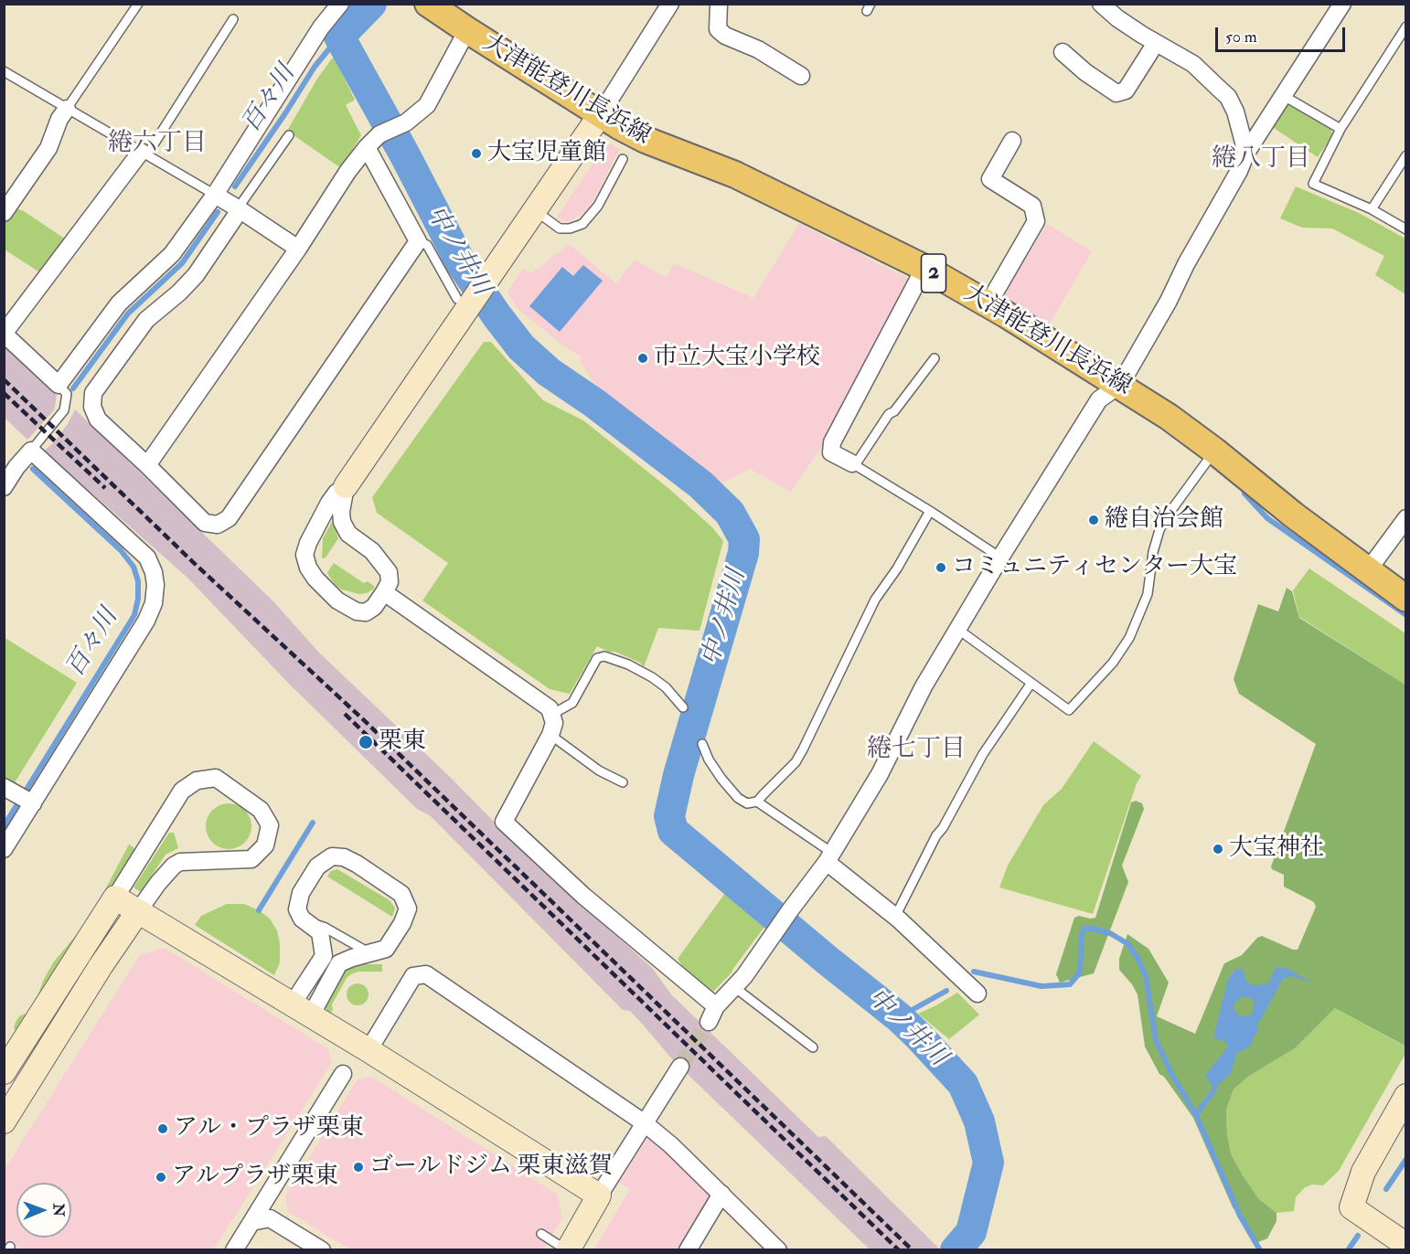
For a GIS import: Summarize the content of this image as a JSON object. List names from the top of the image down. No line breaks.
{"streets":{"main road":["大津能登川長浜線","2"]},"districts":["綣六丁目","綣八丁目","綣七丁目"],"water":["百々川","中ノ井川"],"places":["大宝児童館","市立大宝小学校","綣自治会館","コミュニティセンター大宝","栗東","大宝神社","アル・プラザ栗東","ゴールドジム 栗東滋賀","アルプラザ栗東"],"scale_bar":"50 m","north":"right"}
